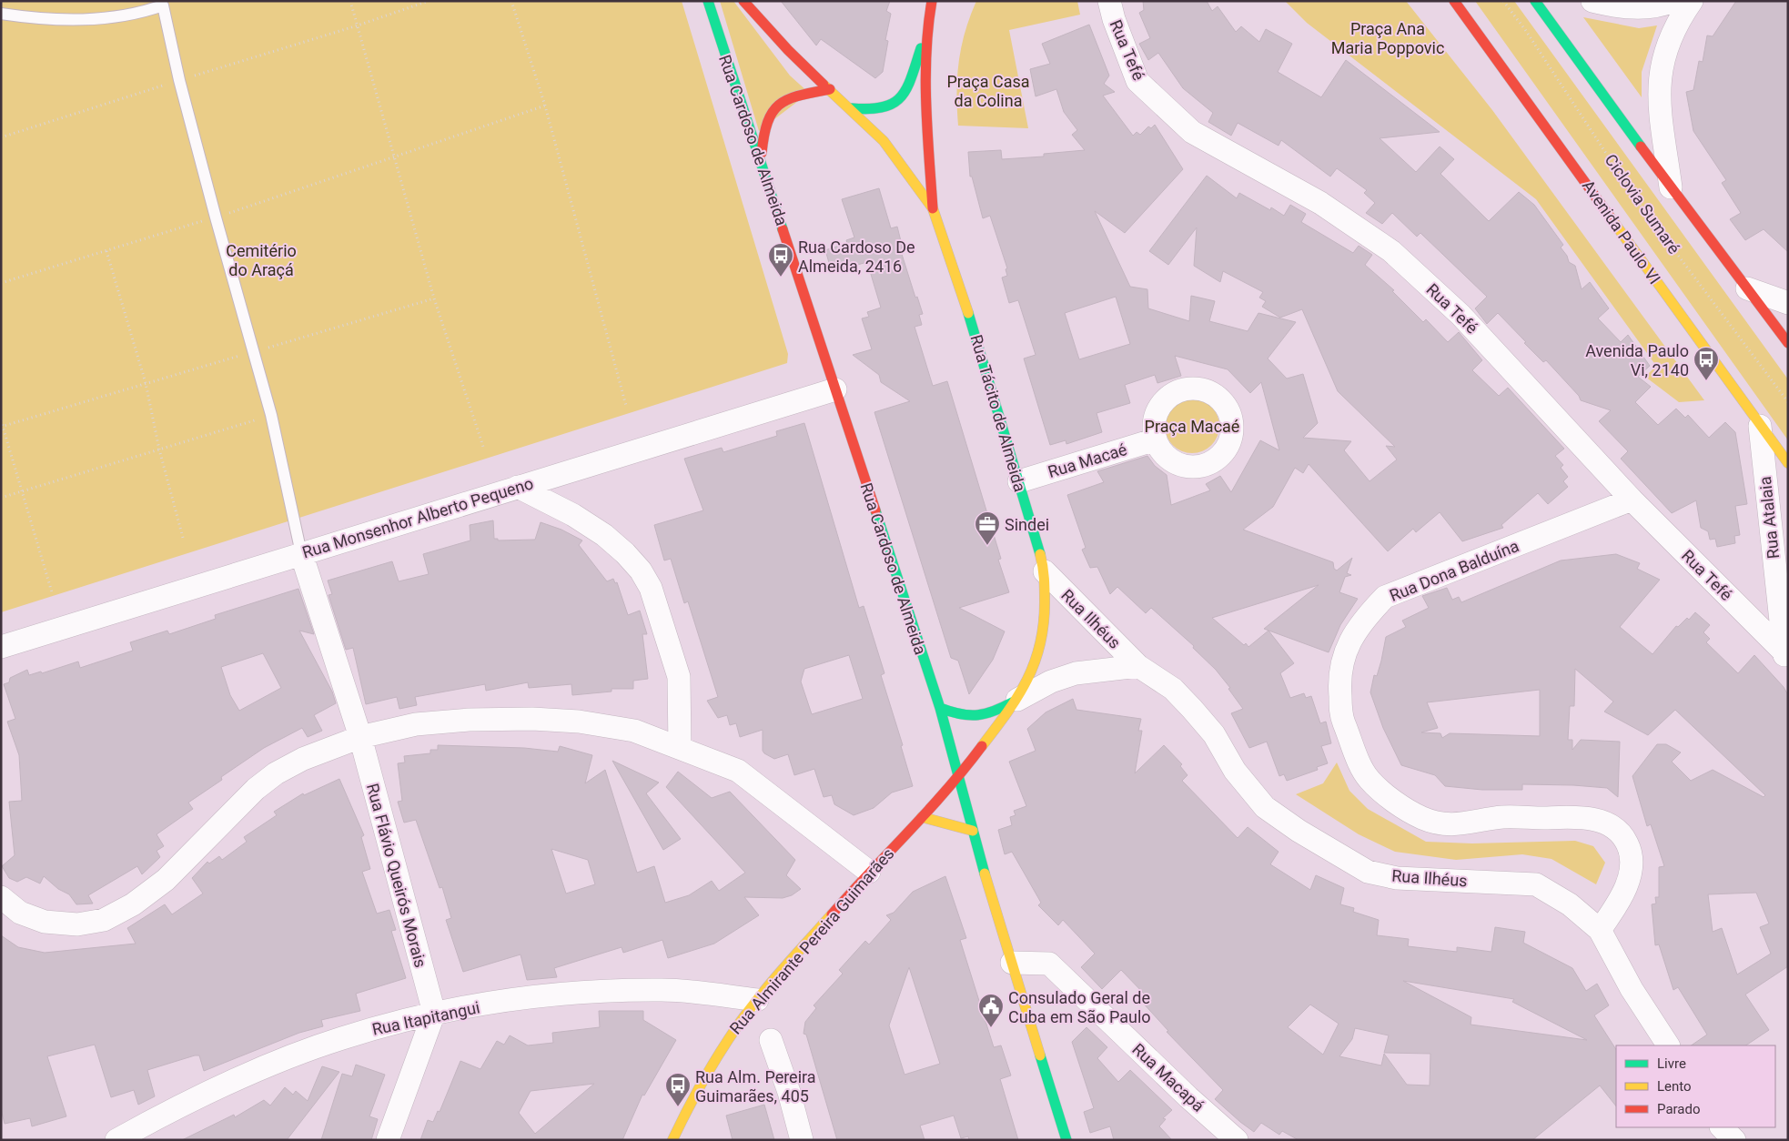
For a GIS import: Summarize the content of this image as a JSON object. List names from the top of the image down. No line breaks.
{"streets":{"main road":["Rua Cardoso de Almeida","Avenida Paulo VI","Rua Tácito de Almeida","Rua Almirante Pereira Guimarães"],"street":["Rua Tefé","Rua Macaé","Rua Monsenhor Alberto Pequeno","Rua Atalaia","Rua Dona Balduína","Rua Ilhéus","Rua Flávio Queirós Morais","Rua Itapitangui","Rua Macapá"],"path":["Ciclovia Sumaré"]},"crossings":[["Rua Tefé","Rua Atalaia"],["Rua Tefé","Rua Dona Balduína"],["Rua Cardoso de Almeida","Rua Tácito de Almeida"],["Rua Cardoso de Almeida","Rua Monsenhor Alberto Pequeno"],["Rua Cardoso de Almeida","Rua Almirante Pereira Guimarães"],["Rua Cardoso de Almeida","Rua Macapá"],["Avenida Paulo VI","Rua Atalaia"],["Rua Tácito de Almeida","Rua Macaé"],["Rua Tácito de Almeida","Rua Ilhéus"],["Rua Tácito de Almeida","Rua Almirante Pereira Guimarães"],["Rua Monsenhor Alberto Pequeno","Rua Flávio Queirós Morais"],["Rua Dona Balduína","Rua Ilhéus"],["Rua Flávio Queirós Morais","Rua Itapitangui"],["Rua Almirante Pereira Guimarães","Rua Itapitangui"]],"parks":["Praça Ana Maria Poppovic","Praça Casa da Colina","Cemitério do Araçá","Praça Macaé"],"places":{"bus stop":["Rua Cardoso De Almeida, 2416","Avenida Paulo Vi, 2140","Rua Alm. Pereira Guimarães, 405"],"office":["Sindei"],"public building":["Consulado Geral de Cuba em São Paulo"]},"legend":["Livre","Lento","Parado"]}
